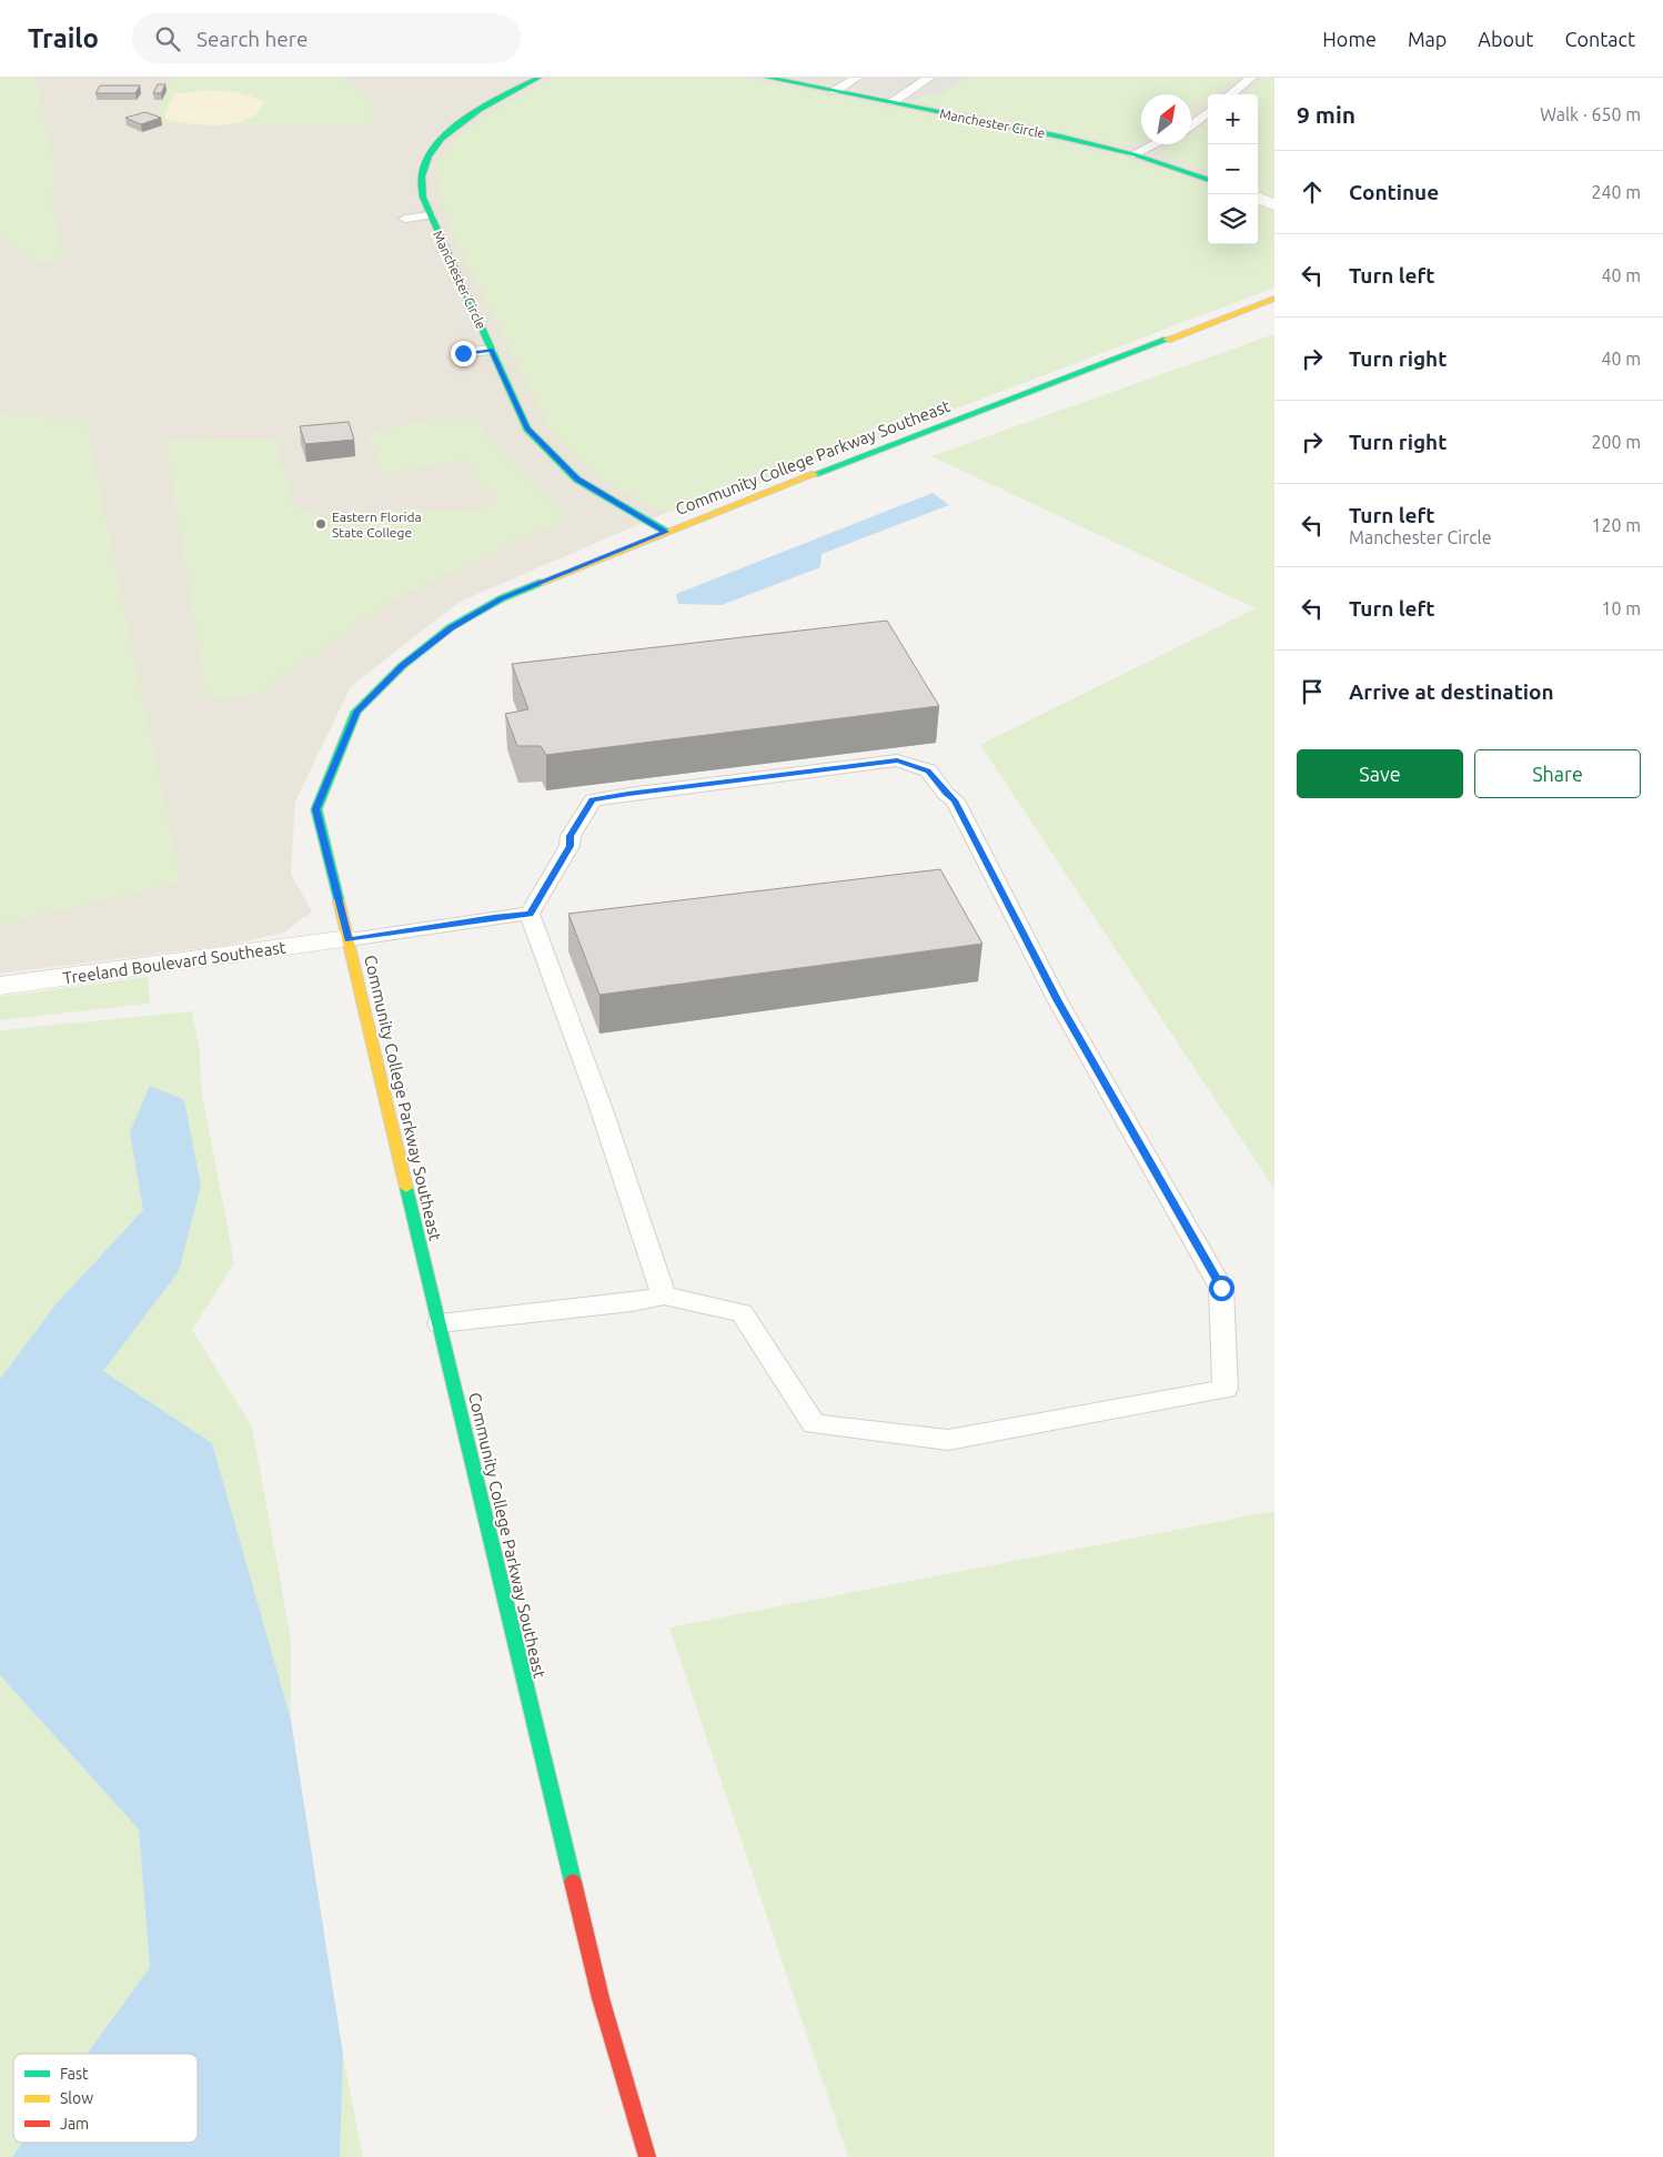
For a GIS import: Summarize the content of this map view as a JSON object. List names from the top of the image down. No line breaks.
{"streets":{"street":["Manchester Circle","Community College Parkway Southeast","Treeland Boulevard Southeast"]},"crossings":[["Manchester Circle","Community College Parkway Southeast"],["Community College Parkway Southeast","Treeland Boulevard Southeast"]],"places":["Eastern Florida State College"],"legend":["Fast","Slow","Jam"],"north":"top right","page":{"header":"Trailo","search":"Search here","nav":["Home","Map","About","Contact"],"heading":["9 min","Walk · 650 m"],"map_buttons":["+","−"],"list":[["Continue","240 m"],["Turn left","40 m"],["Turn right","40 m"],["Turn right","200 m"],["Turn left","Manchester Circle","120 m"],["Turn left","10 m"],"Arrive at destination"],"buttons":["Save","Share"]}}
